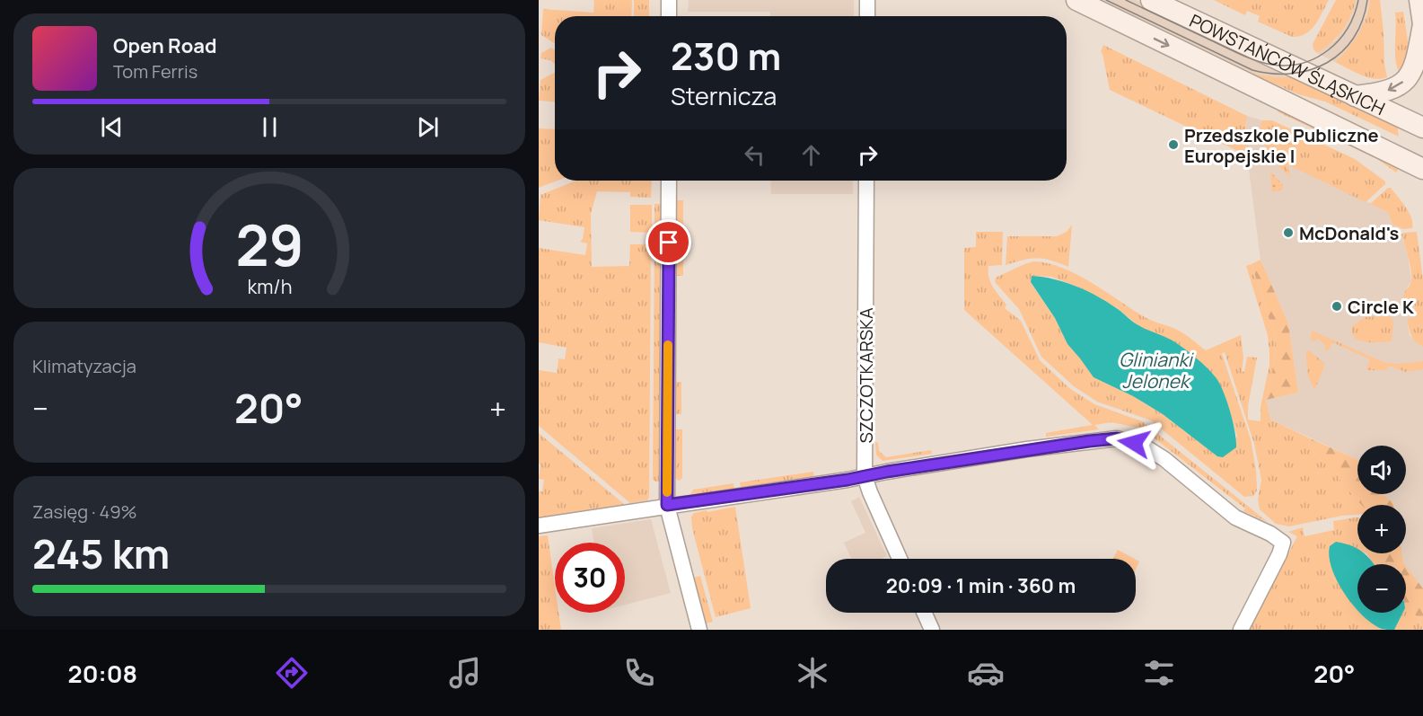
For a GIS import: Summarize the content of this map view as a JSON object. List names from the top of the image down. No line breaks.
{"streets":{"main road":["POWSTAŃCÓW ŚLĄSKICH"],"street":["SZCZOTKARSKA"]},"water":["Glinianki Jelonek"],"places":["Przedszkole Publiczne Europejskie I","McDonald's","Circle K"],"page":{"turn":["230 m","Sternicza"],"song":["Open Road","Tom Ferris"],"tile":["Klimatyzacja",["Zasięg · 49%","245 km"]],"heat":["−","20°","+"],"map_buttons":["+","−"],"limit":"30","trip":"20:09 · 1 min · 360 m","tabs":["20:08","20°"],"gauge":["29","km/h"]}}
